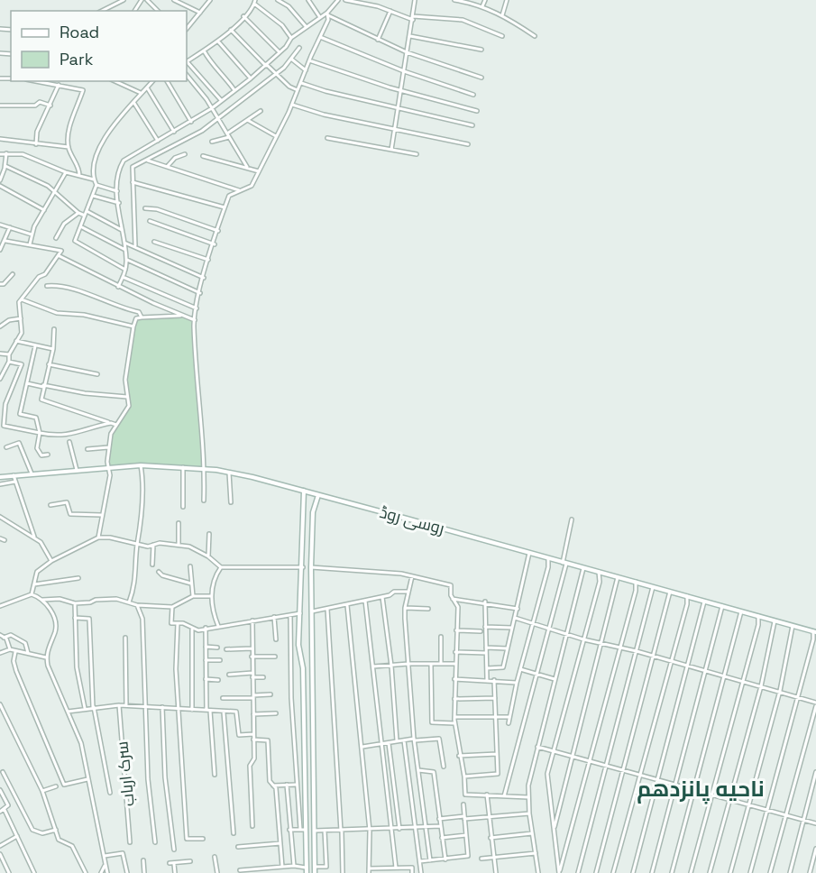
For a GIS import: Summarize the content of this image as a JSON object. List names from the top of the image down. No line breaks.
{"streets":{"main road":["روسی روڈ"],"street":["سرک ارباب"]},"districts":["ناحیه پانزدهم"],"legend":["Road","Park"]}
